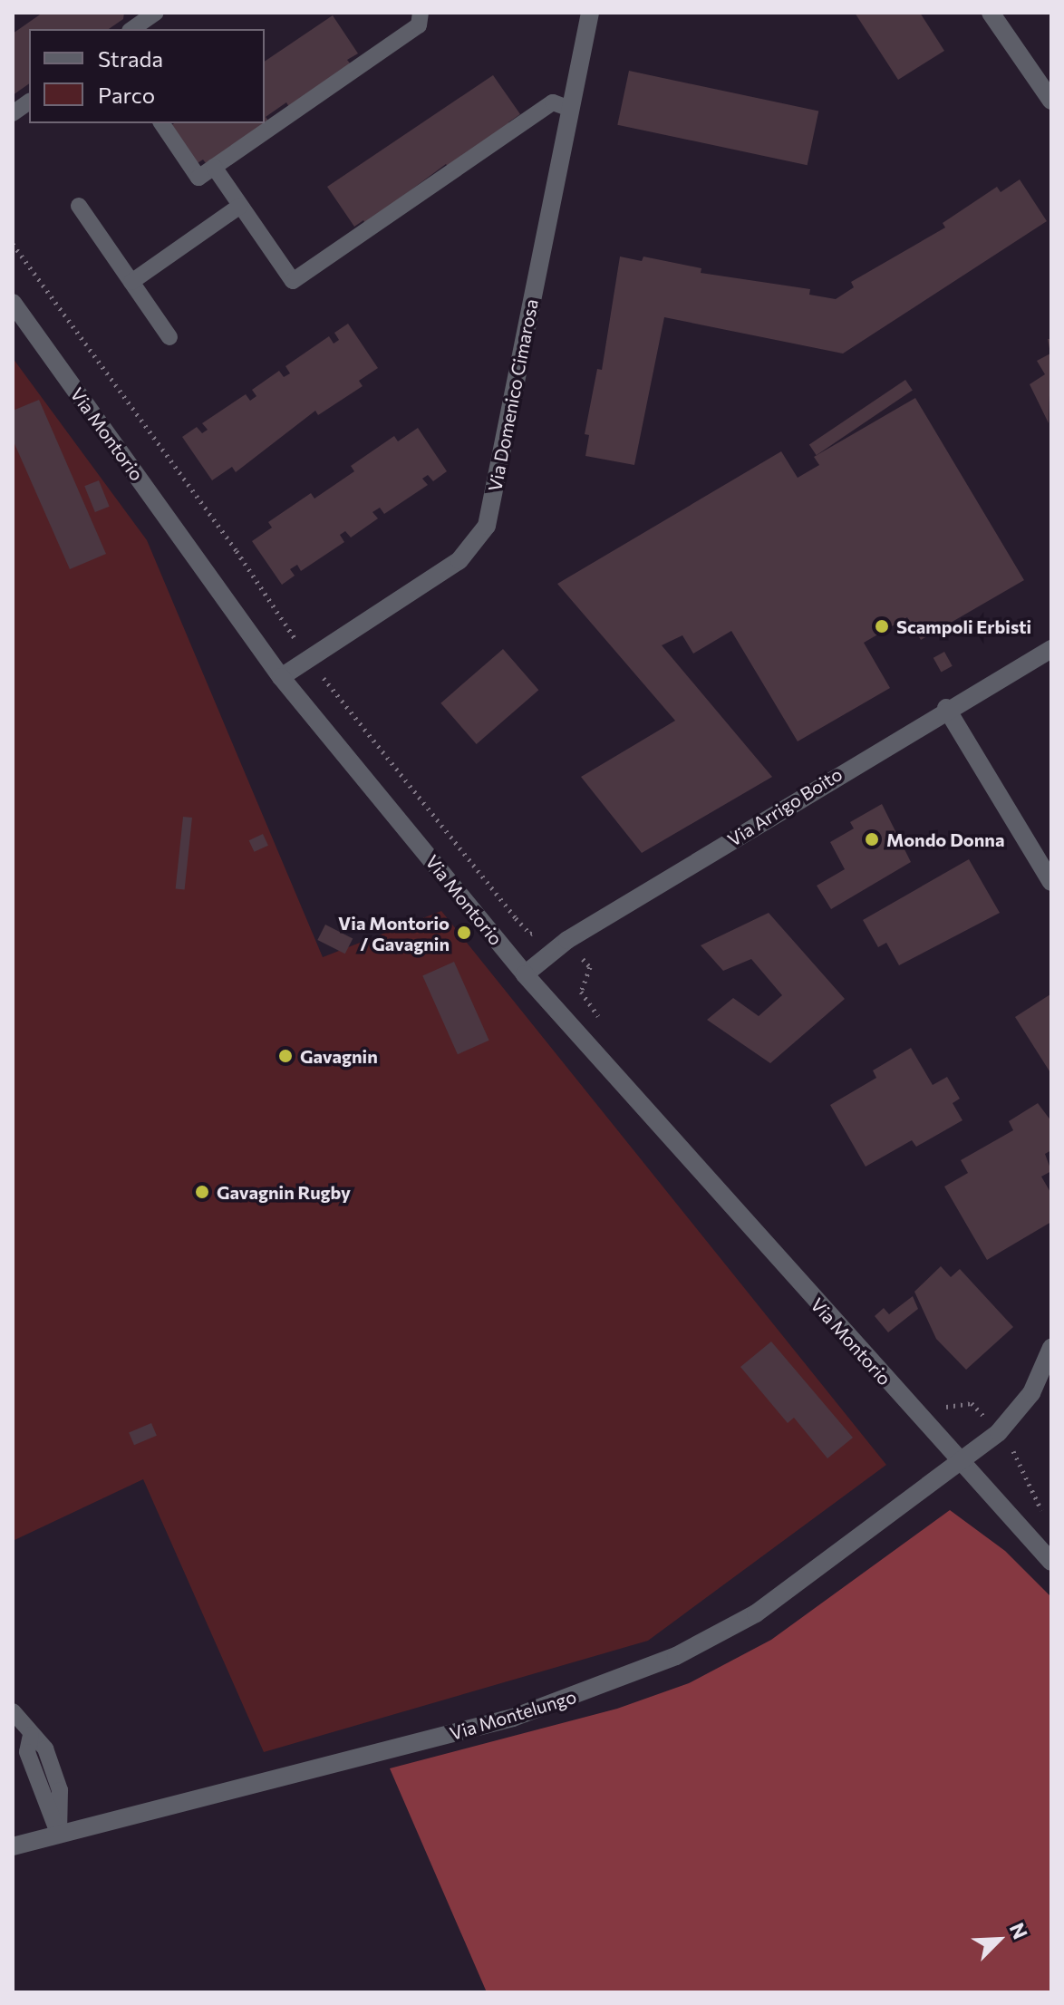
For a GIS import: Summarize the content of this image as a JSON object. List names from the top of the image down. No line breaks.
{"streets":{"street":["Via Domenico Cimarosa","Via Montorio","Via Arrigo Boito","Via Montelungo"]},"crossings":[["Via Domenico Cimarosa","Via Montorio"],["Via Montorio","Via Arrigo Boito"],["Via Montorio","Via Montelungo"]],"places":["Scampoli Erbisti","Mondo Donna","Via Montorio / Gavagnin","Gavagnin","Gavagnin Rugby"],"legend":["Strada","Parco"],"north":"top right"}
